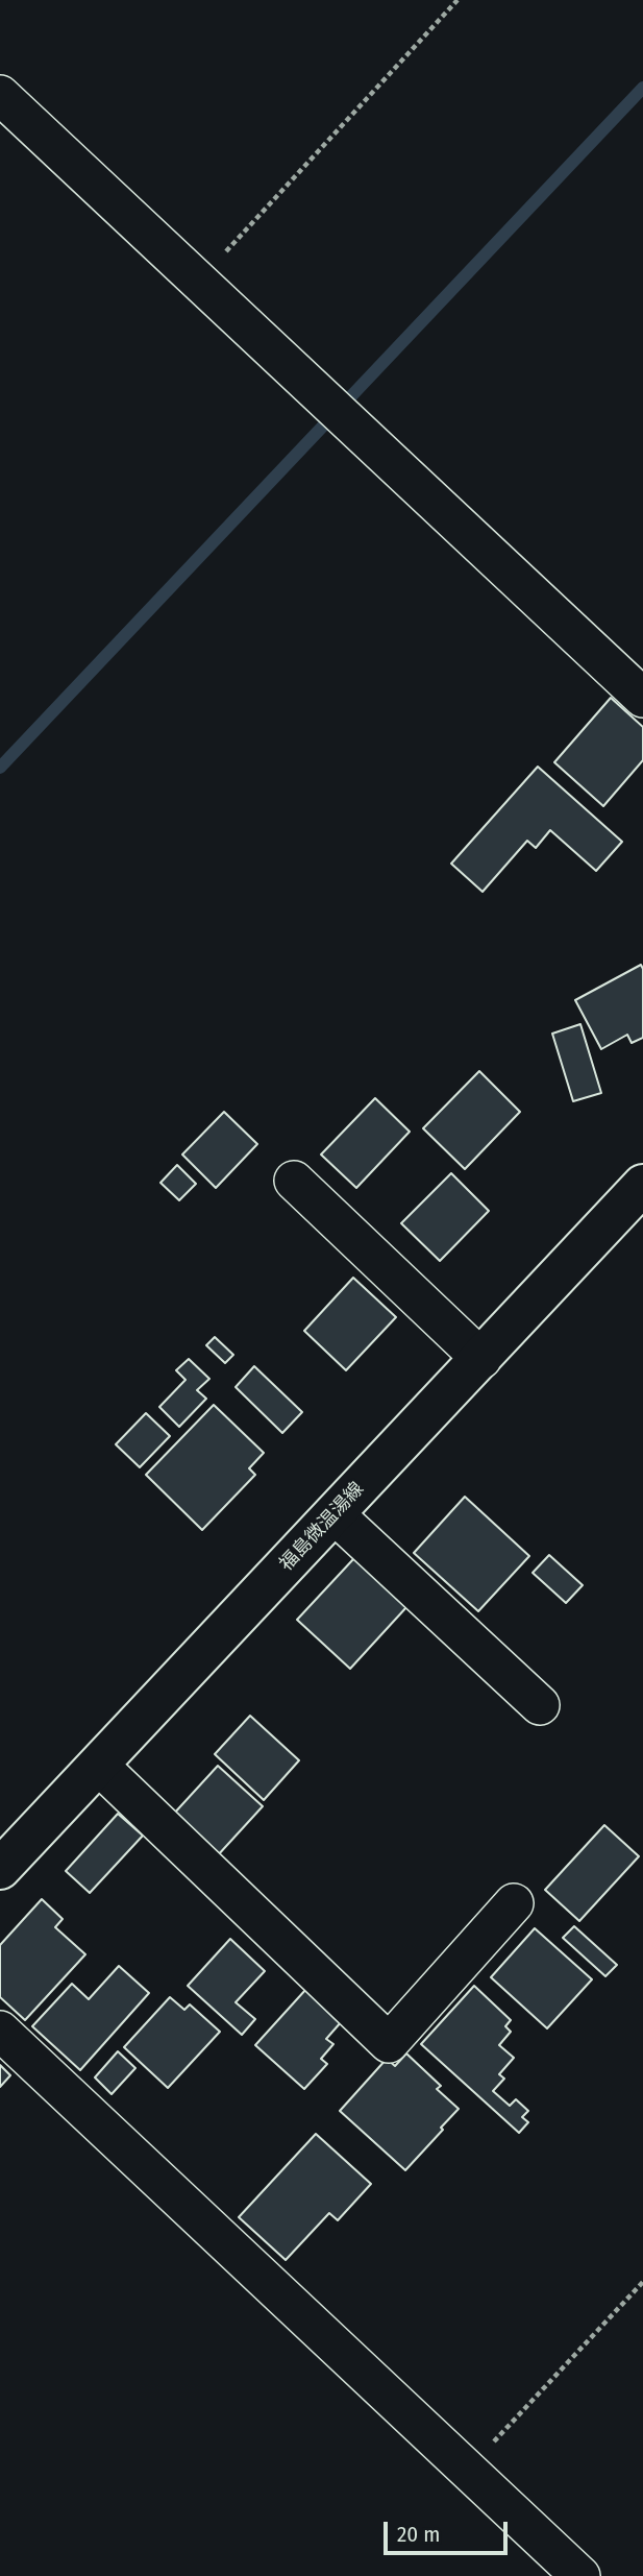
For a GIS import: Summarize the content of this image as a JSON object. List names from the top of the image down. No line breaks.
{"streets":{"main road":["福島微温湯線"]},"scale_bar":"20 m"}
